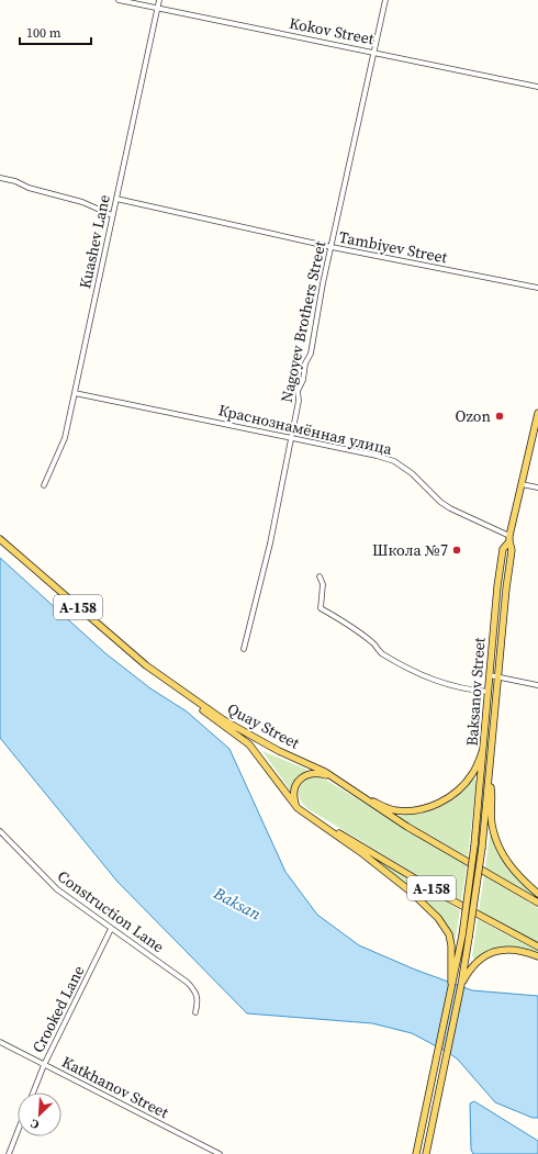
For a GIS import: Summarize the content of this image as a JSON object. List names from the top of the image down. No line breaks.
{"streets":{"main road":["А-158","Baksanov Street","Quay Street"],"street":["Kokov Street","Kuashev Lane","Tambiyev Street","Nagoyev Brothers Street","Краснознамённая улица","Construction Lane","Crooked Lane","Katkhanov Street"]},"crossings":[["Kokov Street","Kuashev Lane"],["Kokov Street","Nagoyev Brothers Street"],["Kuashev Lane","Tambiyev Street"],["Kuashev Lane","Краснознамённая улица"],["Tambiyev Street","Nagoyev Brothers Street"],["Nagoyev Brothers Street","Краснознамённая улица"],["Краснознамённая улица","Baksanov Street"],["А-158","Quay Street"],["Construction Lane","Crooked Lane"],["Crooked Lane","Katkhanov Street"]],"water":["Baksan"],"places":["Ozon","Школа №7"],"scale_bar":"100 m","north":"bottom left"}
